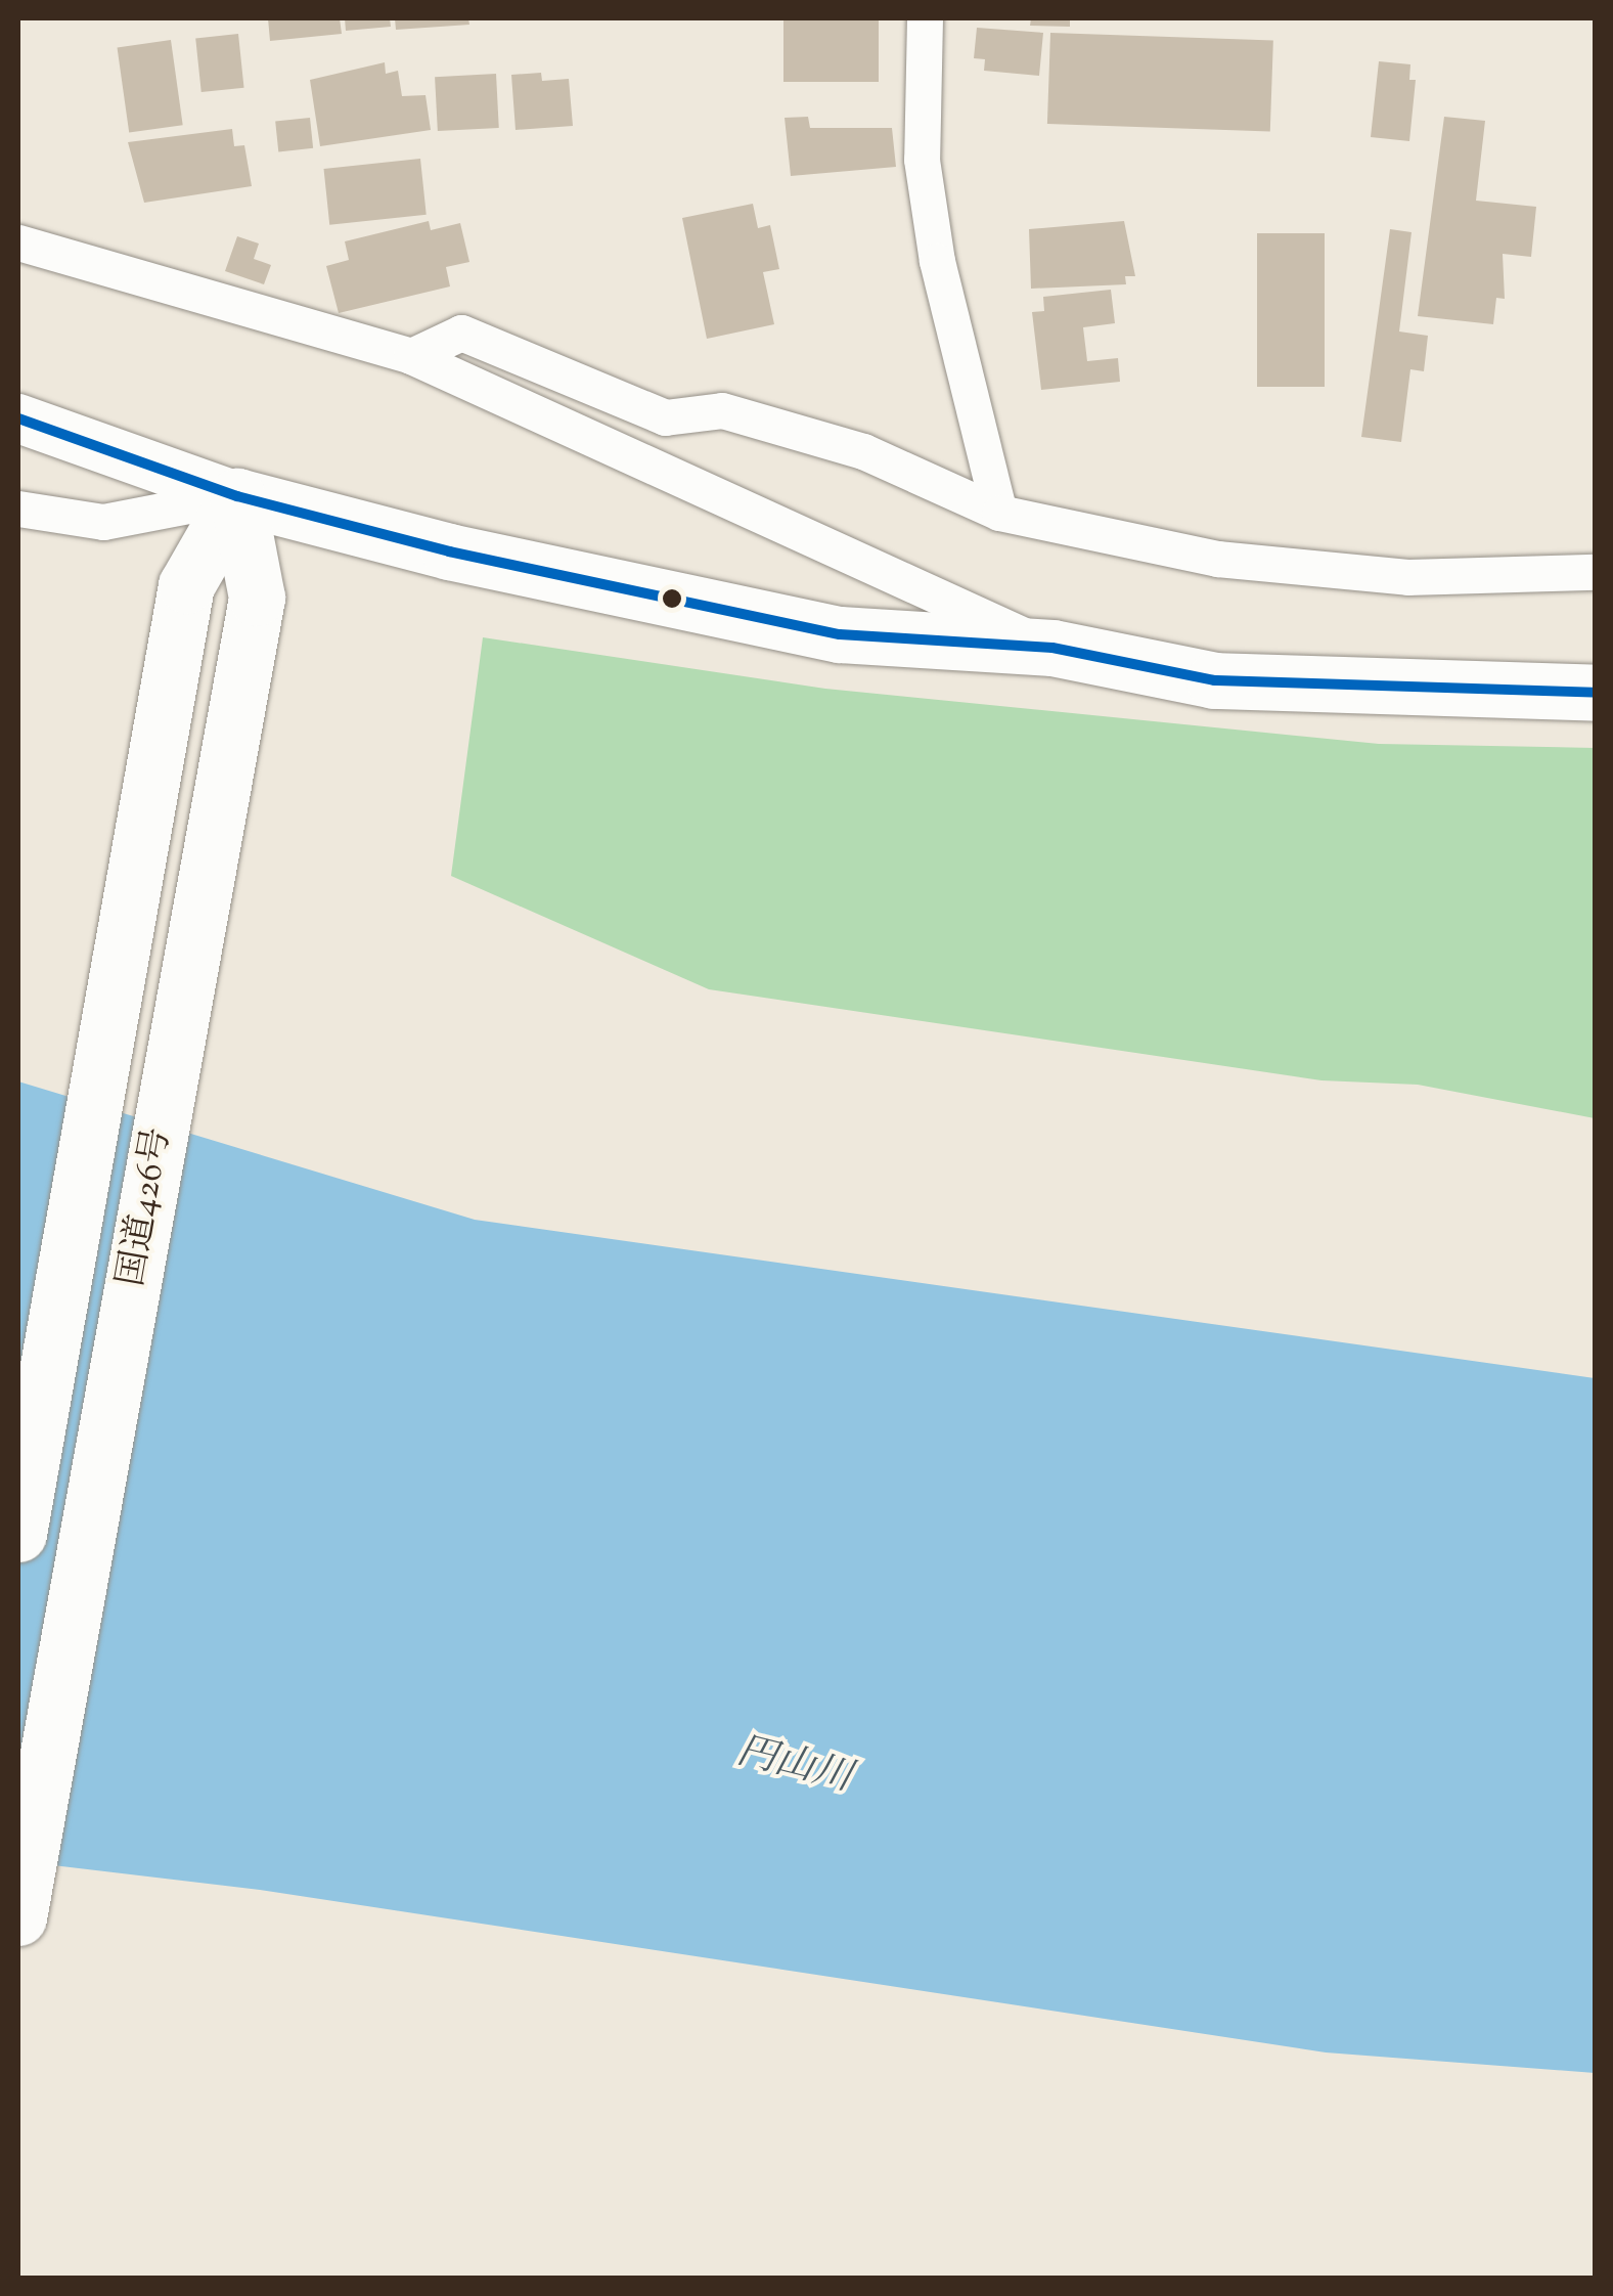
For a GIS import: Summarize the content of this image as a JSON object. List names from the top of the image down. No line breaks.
{"streets":{"highway":["国道426号"]},"water":["円山川"]}
